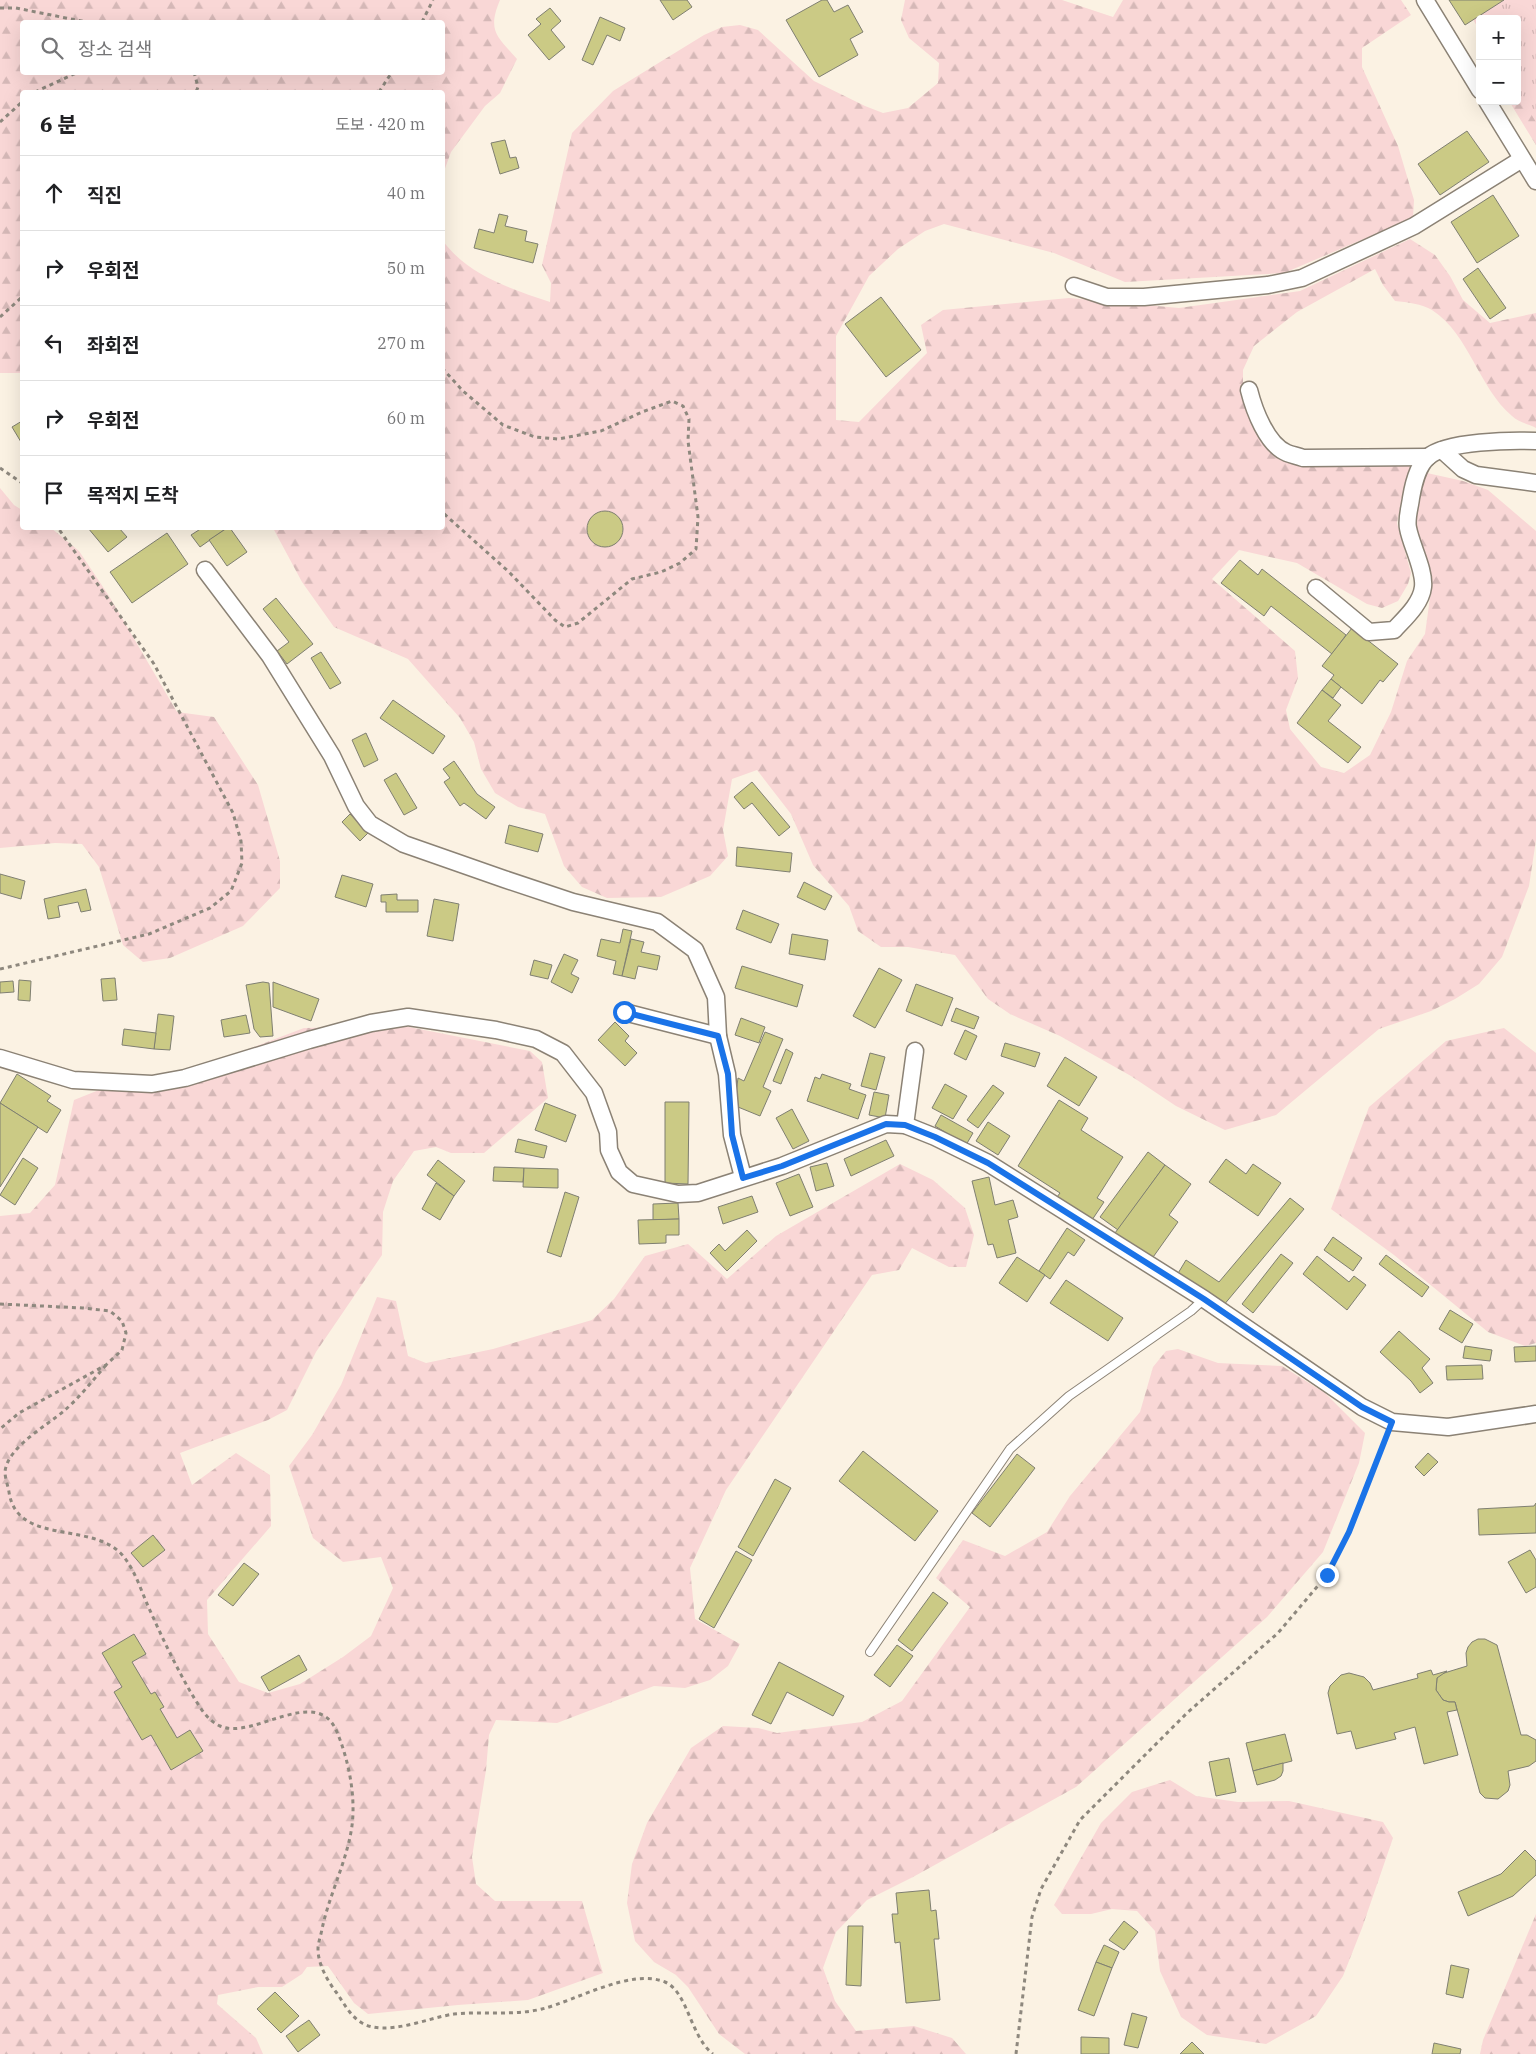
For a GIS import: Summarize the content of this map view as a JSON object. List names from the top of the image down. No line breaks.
{"page":{"map_buttons":["+","−"],"search":"장소 검색","heading":["6 분","도보 · 420 m"],"list":[["직진","40 m"],["우회전","50 m"],["좌회전","270 m"],["우회전","60 m"],"목적지 도착"]}}
